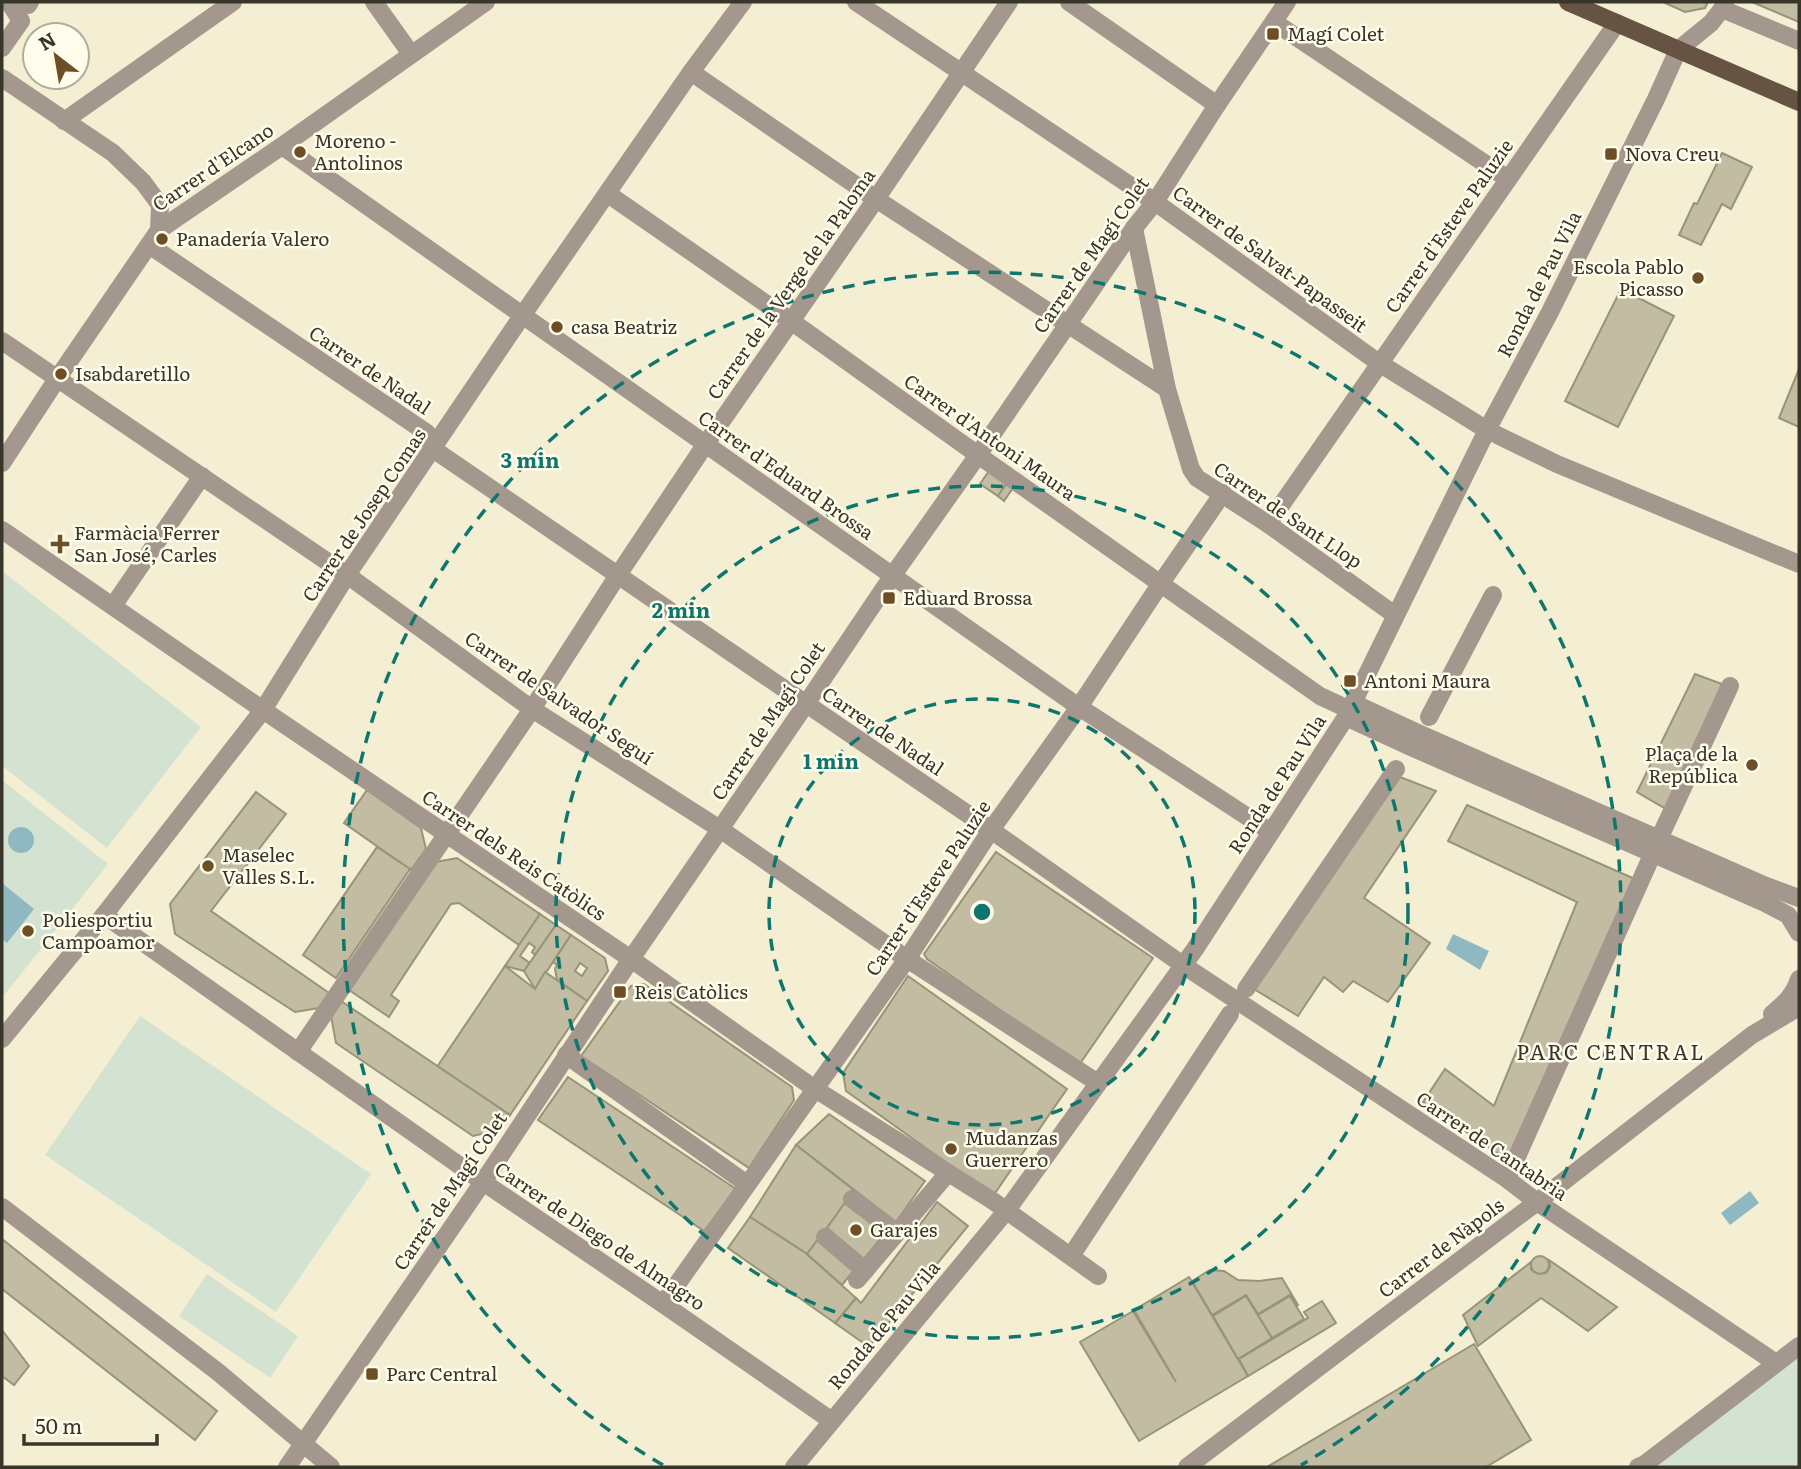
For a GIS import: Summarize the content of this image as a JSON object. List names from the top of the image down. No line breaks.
{"streets":{"street":["Carrer d'Elcano","Carrer d'Esteve Paluzie","Carrer de Magí Colet","Carrer de Salvat-Papasseit","Carrer de la Verge de la Paloma","Ronda de Pau Vila","Carrer de Nadal","Carrer d'Antoni Maura","Carrer d'Eduard Brossa","Carrer de Josep Comas","Carrer de Sant Llop","Carrer de Salvador Seguí","Carrer dels Reis Catòlics","Carrer de Cantabria","Carrer de Diego de Almagro","Carrer de Nàpols"]},"crossings":[["Carrer d'Elcano","Carrer de Nadal"],["Carrer d'Elcano","Carrer d'Eduard Brossa"],["Carrer d'Elcano","Carrer de Salvador Seguí"],["Carrer d'Esteve Paluzie","Carrer de Salvat-Papasseit"],["Carrer d'Esteve Paluzie","Carrer de Nadal"],["Carrer d'Esteve Paluzie","Carrer d'Antoni Maura"],["Carrer d'Esteve Paluzie","Carrer d'Eduard Brossa"],["Carrer d'Esteve Paluzie","Carrer de Sant Llop"],["Carrer d'Esteve Paluzie","Carrer de Salvador Seguí"],["Carrer d'Esteve Paluzie","Carrer dels Reis Catòlics"],["Carrer d'Esteve Paluzie","Carrer de Diego de Almagro"],["Carrer de Magí Colet","Carrer de Salvat-Papasseit"],["Carrer de Magí Colet","Carrer de Nadal"],["Carrer de Magí Colet","Carrer d'Antoni Maura"],["Carrer de Magí Colet","Carrer d'Eduard Brossa"],["Carrer de Magí Colet","Carrer de Sant Llop"],["Carrer de Magí Colet","Carrer de Salvador Seguí"],["Carrer de Magí Colet","Carrer dels Reis Catòlics"],["Carrer de Magí Colet","Carrer de Diego de Almagro"],["Carrer de Salvat-Papasseit","Carrer de la Verge de la Paloma"],["Carrer de Salvat-Papasseit","Ronda de Pau Vila"],["Carrer de la Verge de la Paloma","Carrer de Nadal"],["Carrer de la Verge de la Paloma","Carrer d'Antoni Maura"],["Carrer de la Verge de la Paloma","Carrer d'Eduard Brossa"],["Carrer de la Verge de la Paloma","Carrer de Salvador Seguí"],["Carrer de la Verge de la Paloma","Carrer dels Reis Catòlics"],["Carrer de la Verge de la Paloma","Carrer de Diego de Almagro"],["Ronda de Pau Vila","Carrer de Nadal"],["Ronda de Pau Vila","Carrer d'Antoni Maura"],["Ronda de Pau Vila","Carrer d'Eduard Brossa"],["Ronda de Pau Vila","Carrer de Sant Llop"],["Ronda de Pau Vila","Carrer de Salvador Seguí"],["Ronda de Pau Vila","Carrer dels Reis Catòlics"],["Ronda de Pau Vila","Carrer de Cantabria"],["Ronda de Pau Vila","Carrer de Diego de Almagro"],["Carrer de Nadal","Carrer de Josep Comas"],["Carrer de Nadal","Carrer de Cantabria"],["Carrer d'Antoni Maura","Carrer de Josep Comas"],["Carrer d'Eduard Brossa","Carrer de Josep Comas"],["Carrer de Josep Comas","Carrer de Salvador Seguí"],["Carrer de Josep Comas","Carrer dels Reis Catòlics"],["Carrer de Josep Comas","Carrer de Diego de Almagro"],["Carrer de Cantabria","Carrer de Nàpols"]],"districts":["PARC CENTRAL"],"places":{"transit":["Magí Colet","Nova Creu","Eduard Brossa","Antoni Maura","Reis Catòlics","Parc Central"],"other":["Moreno - Antolinos","Panadería Valero","Escola Pablo Picasso","casa Beatriz","Isabdaretillo","Plaça de la República","Maselec Valles S.L.","Poliesportiu Campoamor","Mudanzas Guerrero","Garajes"],"health":["Farmàcia Ferrer San José, Carles"]},"scale_bar":"50 m","north":"top left","rings":["3 min","2 min","1 min"]}
